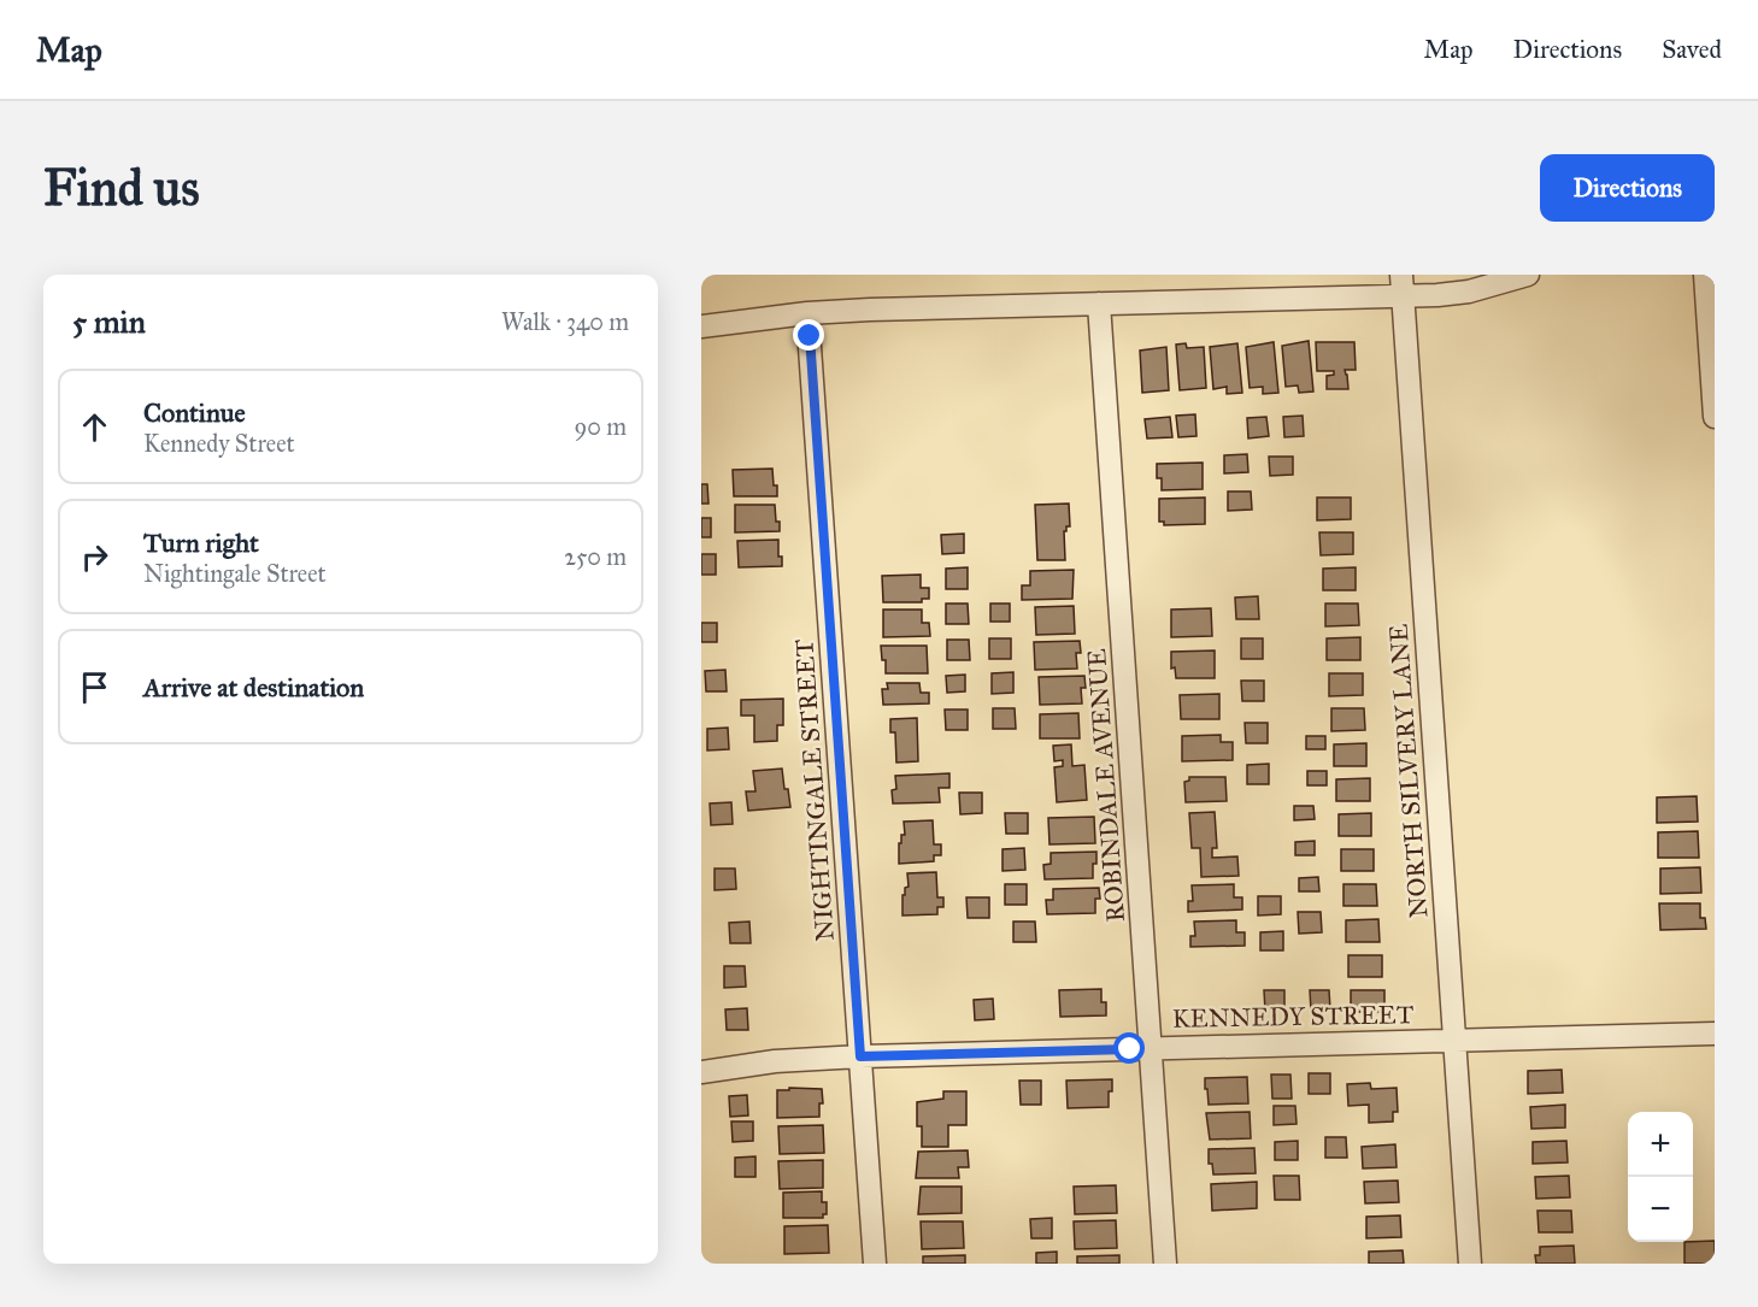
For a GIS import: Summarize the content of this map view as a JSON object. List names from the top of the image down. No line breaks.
{"streets":{"street":["NORTH SILVERY LANE","ROBINDALE AVENUE","NIGHTINGALE STREET","KENNEDY STREET"]},"crossings":[["NORTH SILVERY LANE","KENNEDY STREET"],["ROBINDALE AVENUE","KENNEDY STREET"],["NIGHTINGALE STREET","KENNEDY STREET"]],"page":{"header":"Map","nav":["Map","Directions","Saved"],"buttons":"Directions","title":"Find us","heading":["5 min","Walk · 340 m"],"list":[["Continue","Kennedy Street","90 m"],["Turn right","Nightingale Street","250 m"],"Arrive at destination"],"map_buttons":["+","−"]}}
